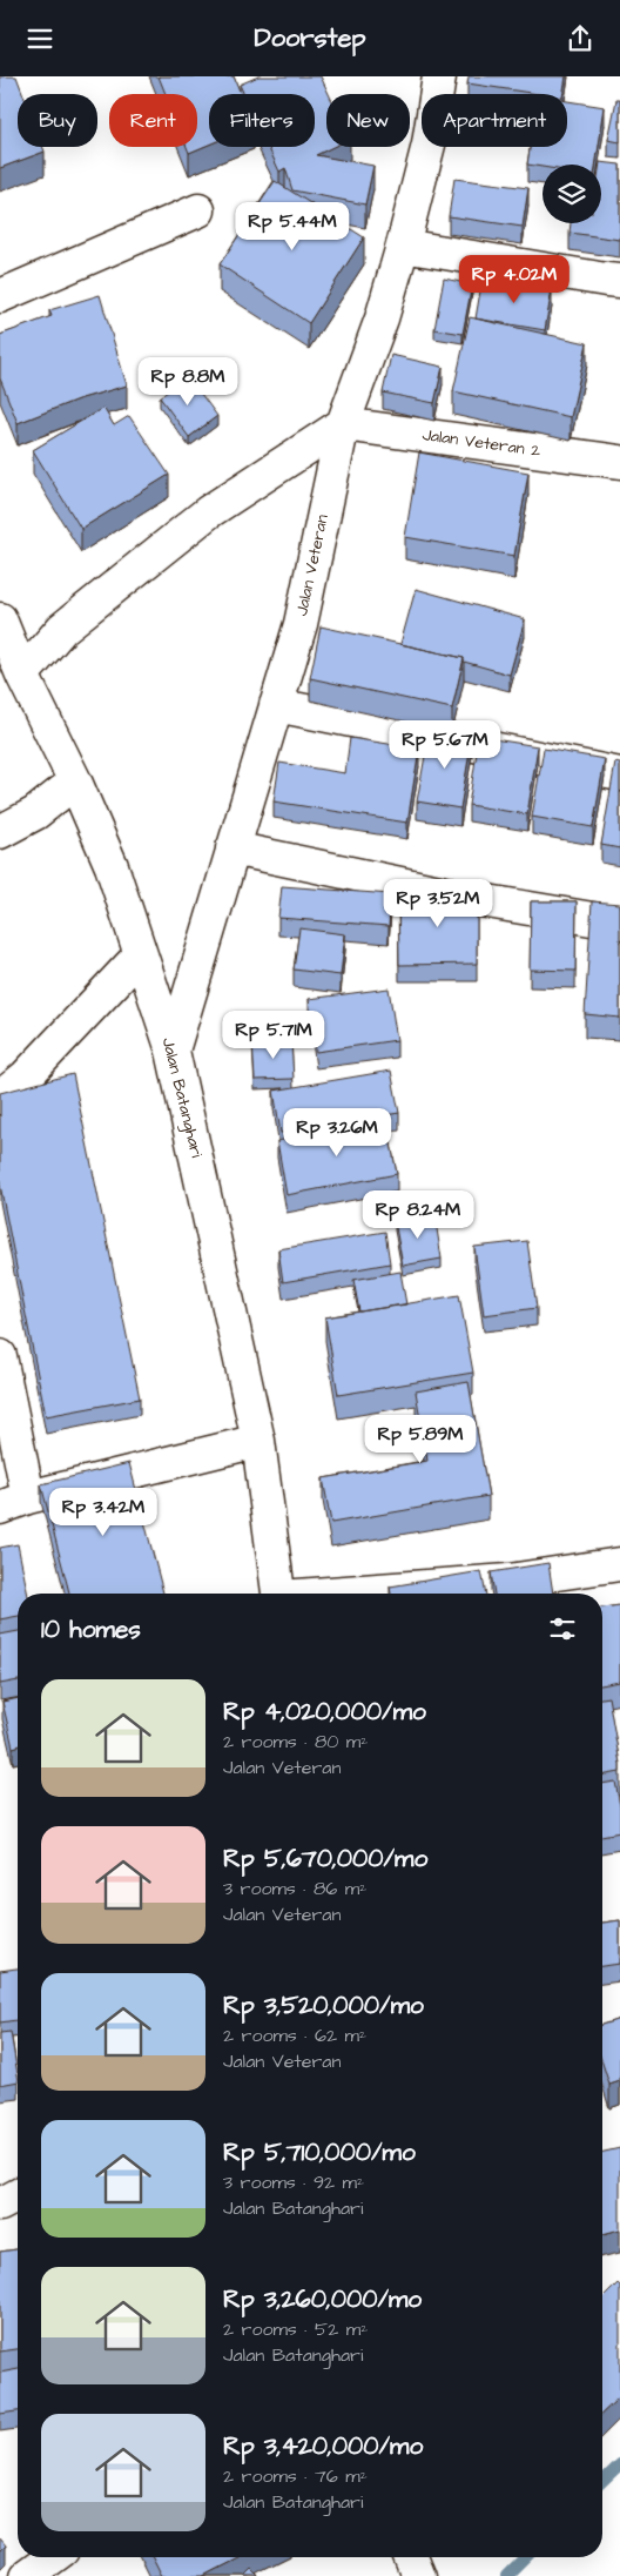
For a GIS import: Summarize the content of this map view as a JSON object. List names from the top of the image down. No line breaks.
{"streets":{"street":["Jalan Veteran 2","Jalan Veteran","Jalan Batanghari"]},"crossings":[["Jalan Veteran 2","Jalan Veteran"],["Jalan Veteran","Jalan Batanghari"]],"page":{"header":"Doorstep","chip":["Buy","Rent","Filters","New","Apartment"],"price":["Rp 5.44M","Rp 4.02M","Rp 8.8M","Rp 5.67M","Rp 3.52M","Rp 5.71M","Rp 3.26M","Rp 8.24M","Rp 5.89M","Rp 3.42M"],"heading":"10 homes","list":[{"name":"Rp 4,020,000/mo","note":"2 rooms · 80 m² · Jalan Veteran"},{"name":"Rp 5,670,000/mo","note":"3 rooms · 86 m² · Jalan Veteran"},{"name":"Rp 3,520,000/mo","note":"2 rooms · 62 m² · Jalan Veteran"},{"name":"Rp 5,710,000/mo","note":"3 rooms · 92 m² · Jalan Batanghari"},{"name":"Rp 3,260,000/mo","note":"2 rooms · 52 m² · Jalan Batanghari"},{"name":"Rp 3,420,000/mo","note":"2 rooms · 76 m² · Jalan Batanghari"}]}}
